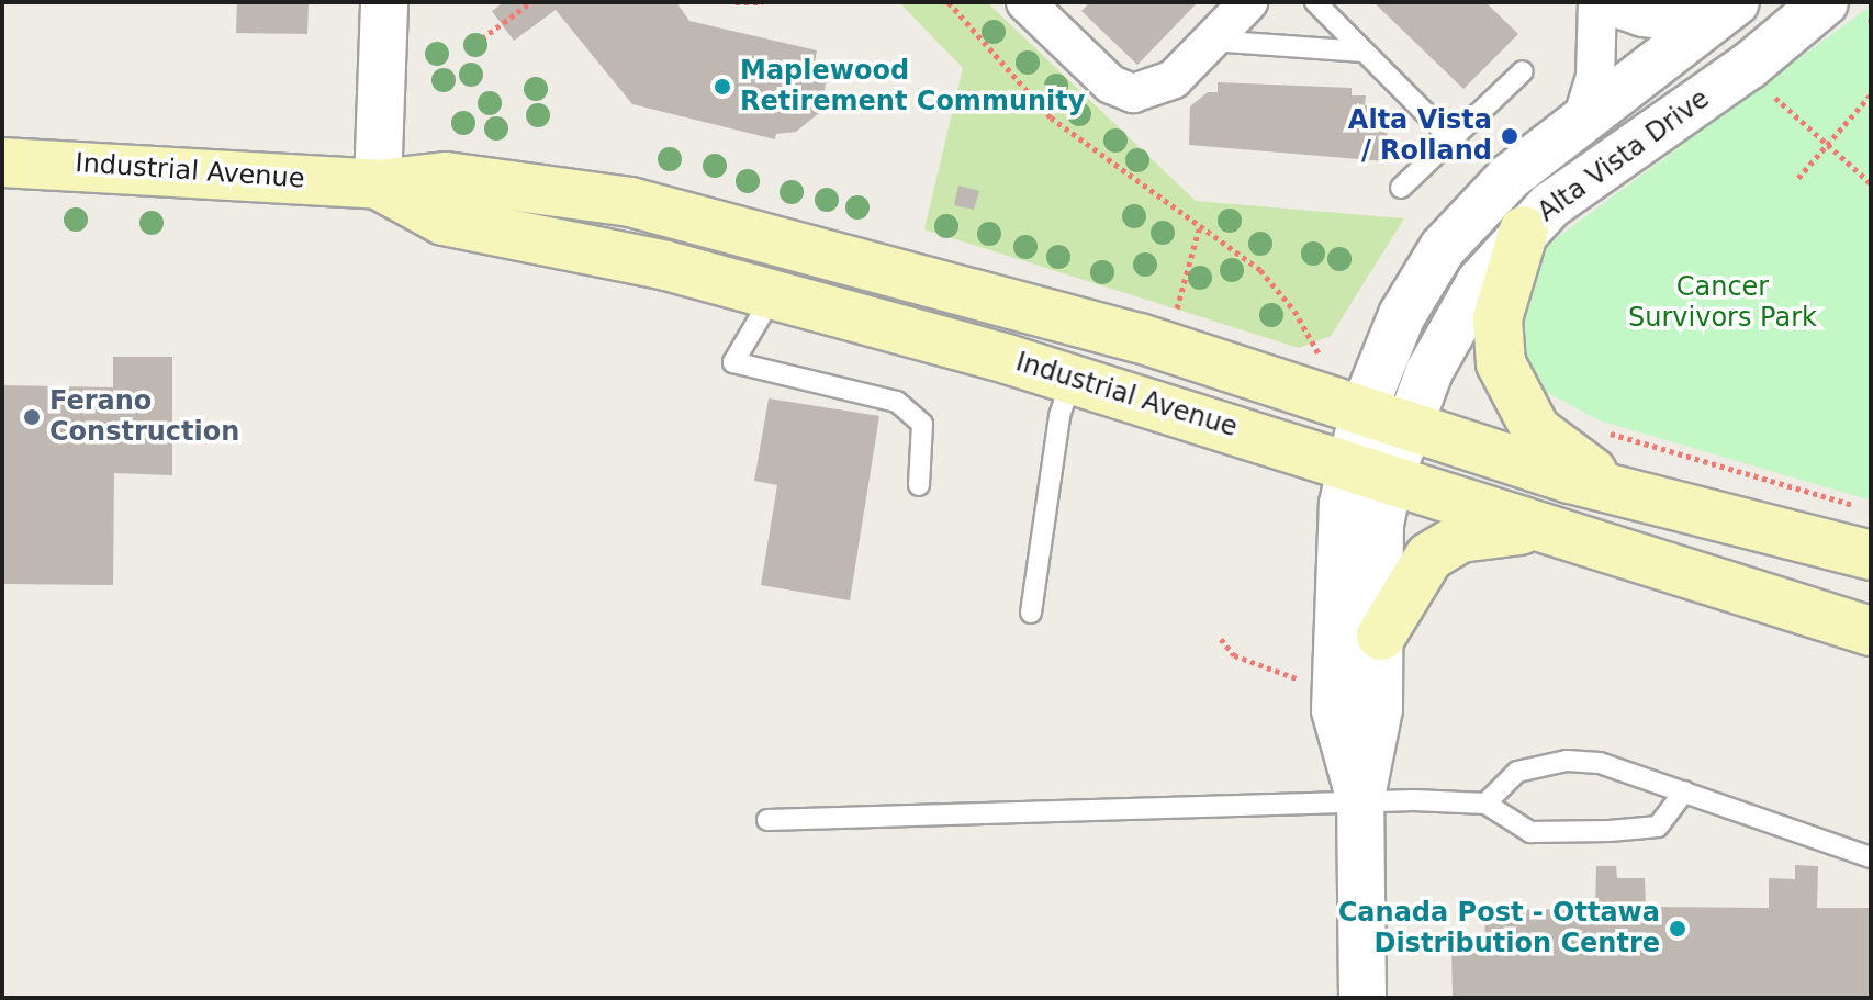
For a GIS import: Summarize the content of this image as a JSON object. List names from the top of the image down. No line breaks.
{"streets":{"main road":["Industrial Avenue"],"street":["Alta Vista Drive"]},"crossings":[["Alta Vista Drive","Industrial Avenue"]],"parks":["Cancer Survivors Park"],"places":["Maplewood Retirement Community","Alta Vista / Rolland","Ferano Construction","Canada Post - Ottawa Distribution Centre"]}
